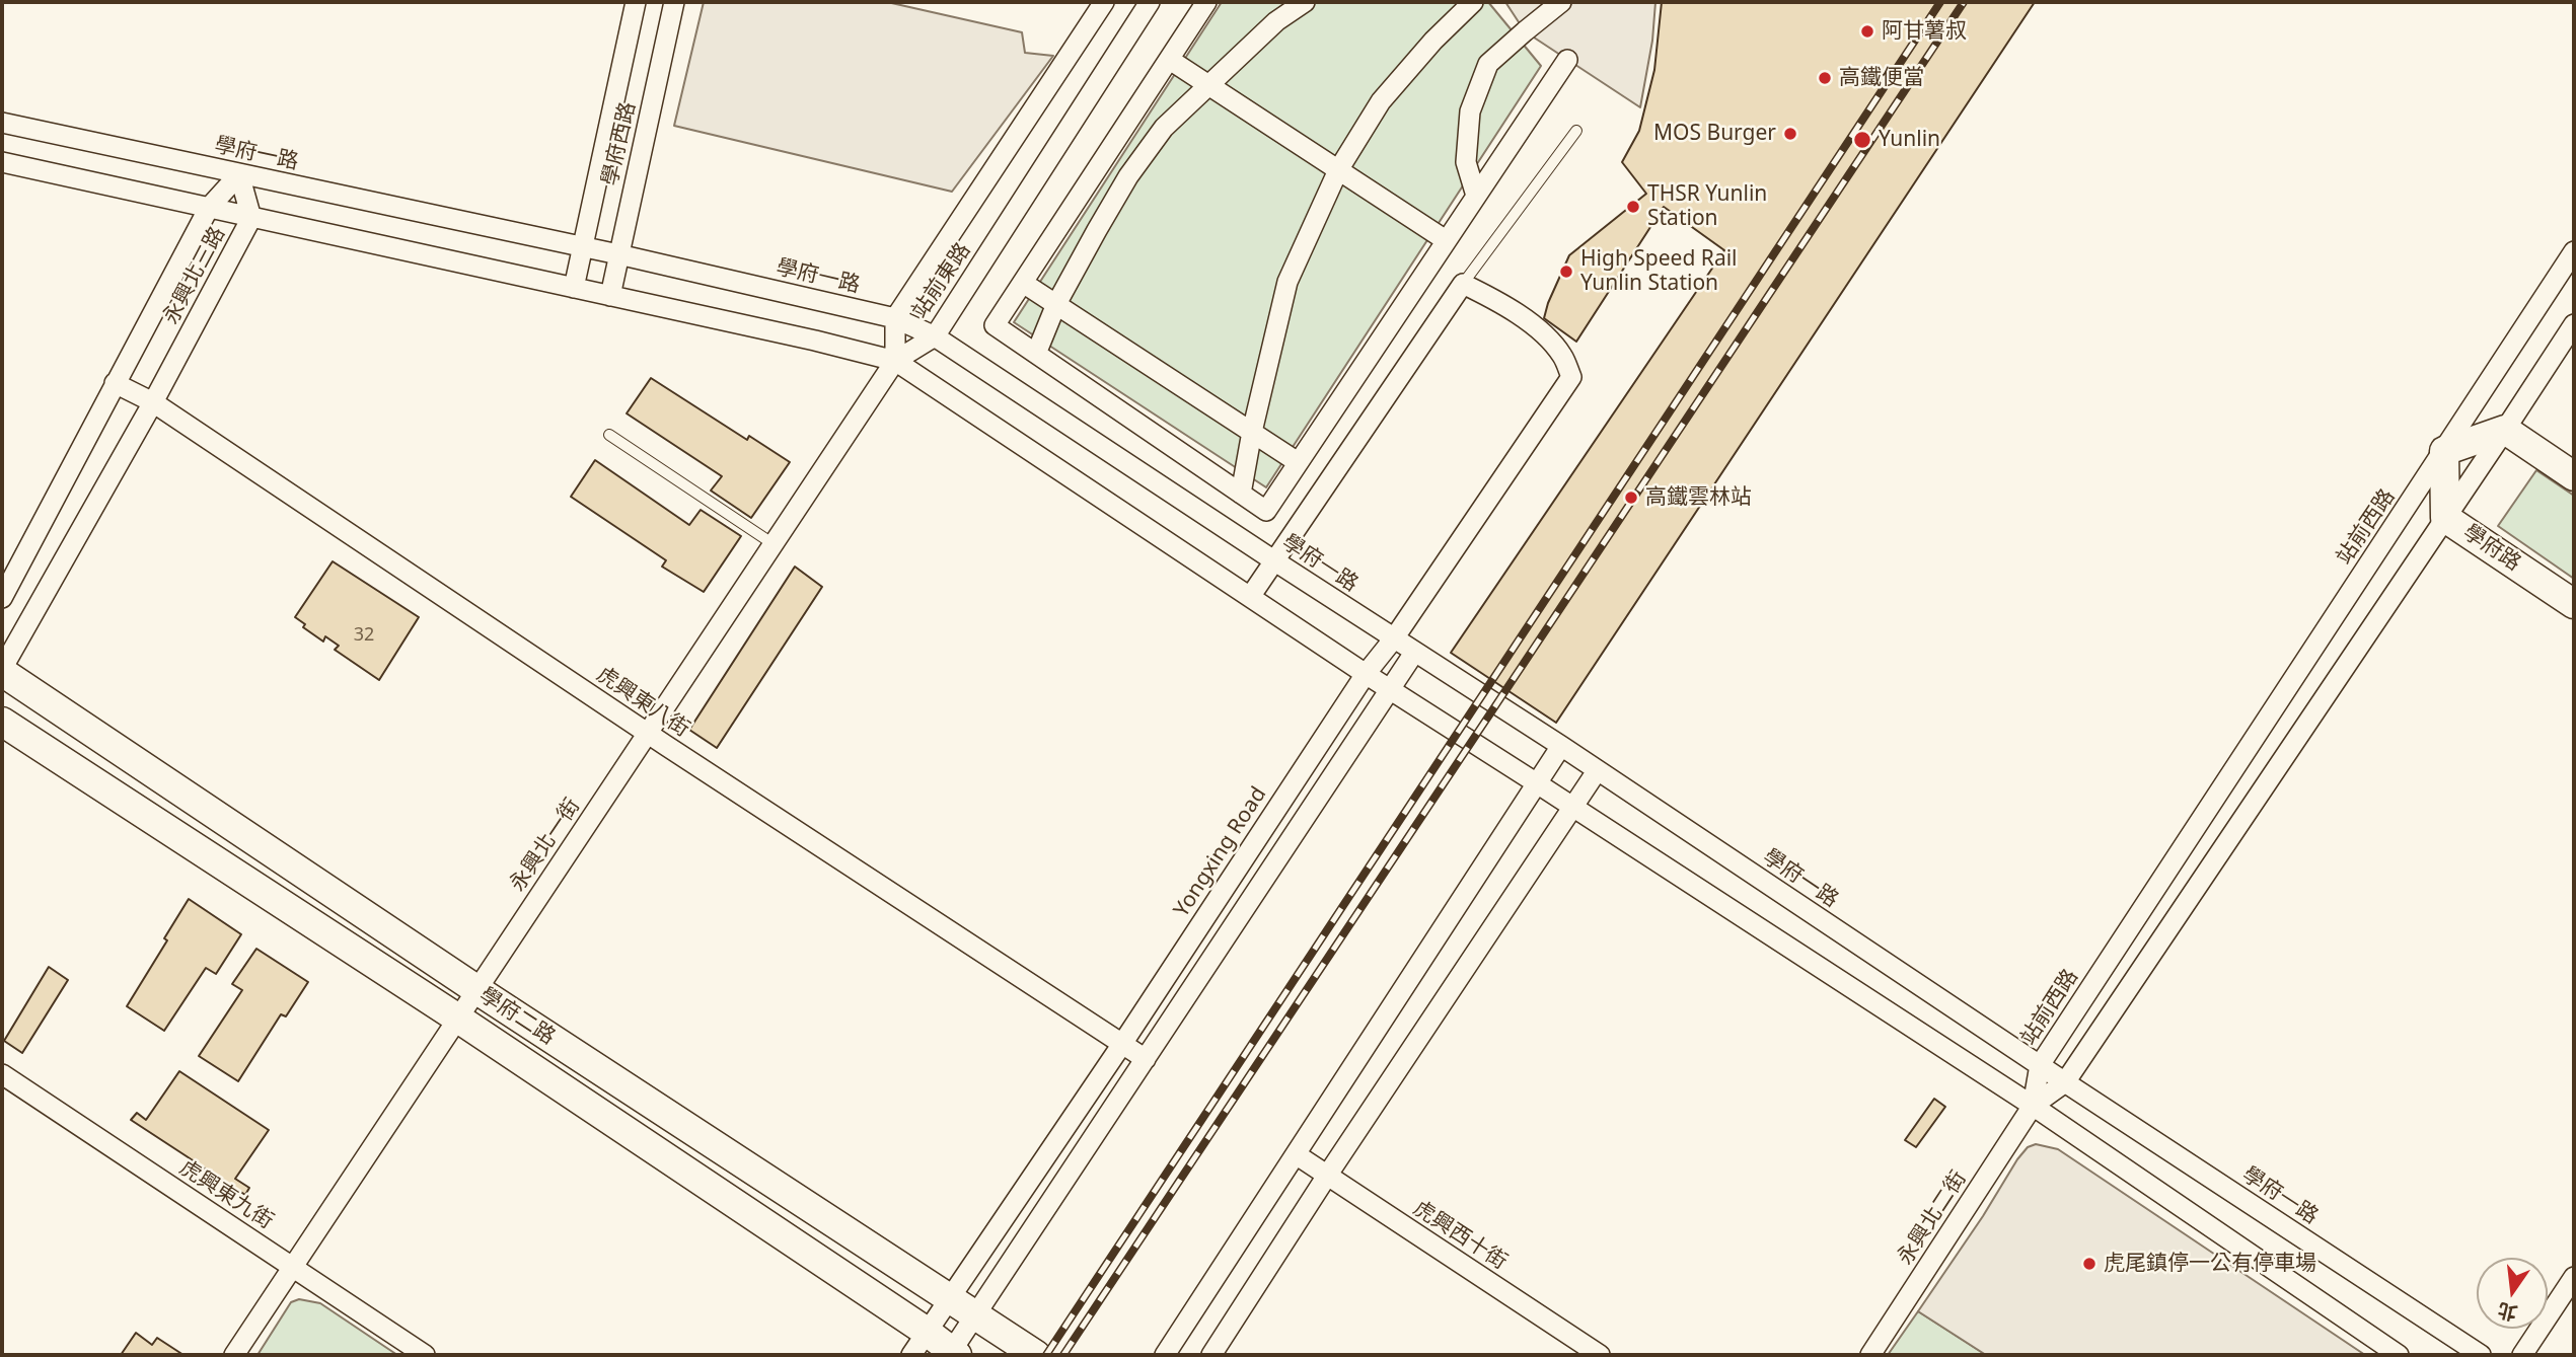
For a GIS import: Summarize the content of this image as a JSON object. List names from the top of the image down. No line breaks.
{"streets":{"street":["學府西路","學府一路","永興北三路","站前東路","站前西路","學府路","虎興東八街","永興北一街","Yongxing Road","學府二路","虎興東九街","永興北二街","虎興西十街"]},"crossings":[["學府西路","學府一路"],["學府一路","永興北三路"],["學府一路","站前東路"],["學府一路","站前西路"],["學府一路","Yongxing Road"],["永興北三路","虎興東八街"],["永興北三路","學府二路"],["站前東路","永興北一街"],["站前西路","學府路"],["站前西路","永興北二街"],["虎興東八街","永興北一街"],["虎興東八街","Yongxing Road"],["永興北一街","學府二路"],["永興北一街","虎興東九街"],["Yongxing Road","學府二路"]],"places":["阿甘薯叔","高鐵便當","MOS Burger","Yunlin","THSR Yunlin Station","High Speed Rail Yunlin Station","高鐵雲林站","虎尾鎮停一公有停車場"],"house_numbers":["32"],"north":"bottom"}
